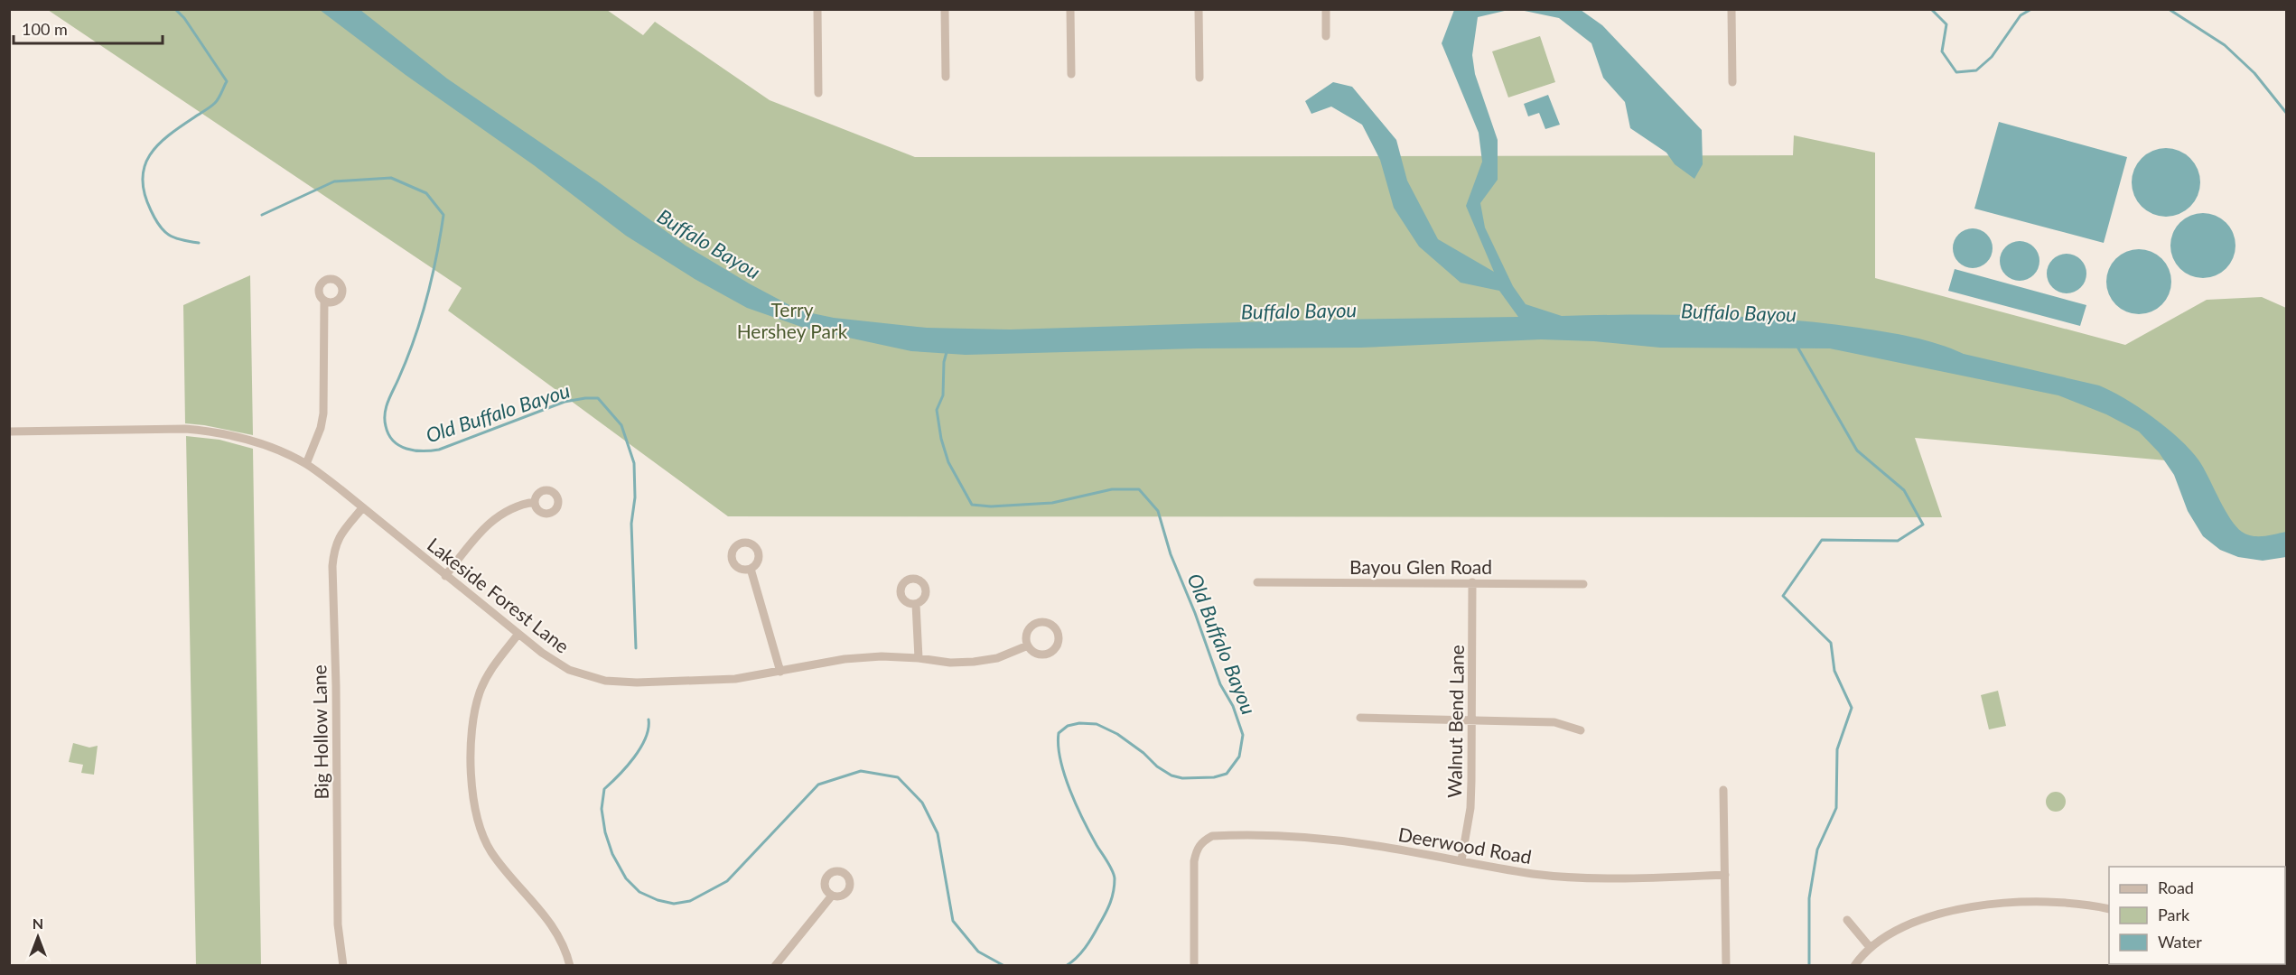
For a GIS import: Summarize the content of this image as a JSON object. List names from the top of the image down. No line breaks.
{"streets":{"street":["Bayou Glen Road","Lakeside Forest Lane","Walnut Bend Lane","Big Hollow Lane","Deerwood Road"]},"crossings":[["Bayou Glen Road","Walnut Bend Lane"],["Lakeside Forest Lane","Big Hollow Lane"],["Walnut Bend Lane","Deerwood Road"]],"water":["Buffalo Bayou","Old Buffalo Bayou"],"parks":["Terry Hershey Park"],"legend":["Road","Park","Water"],"scale_bar":"100 m","north":"top"}
